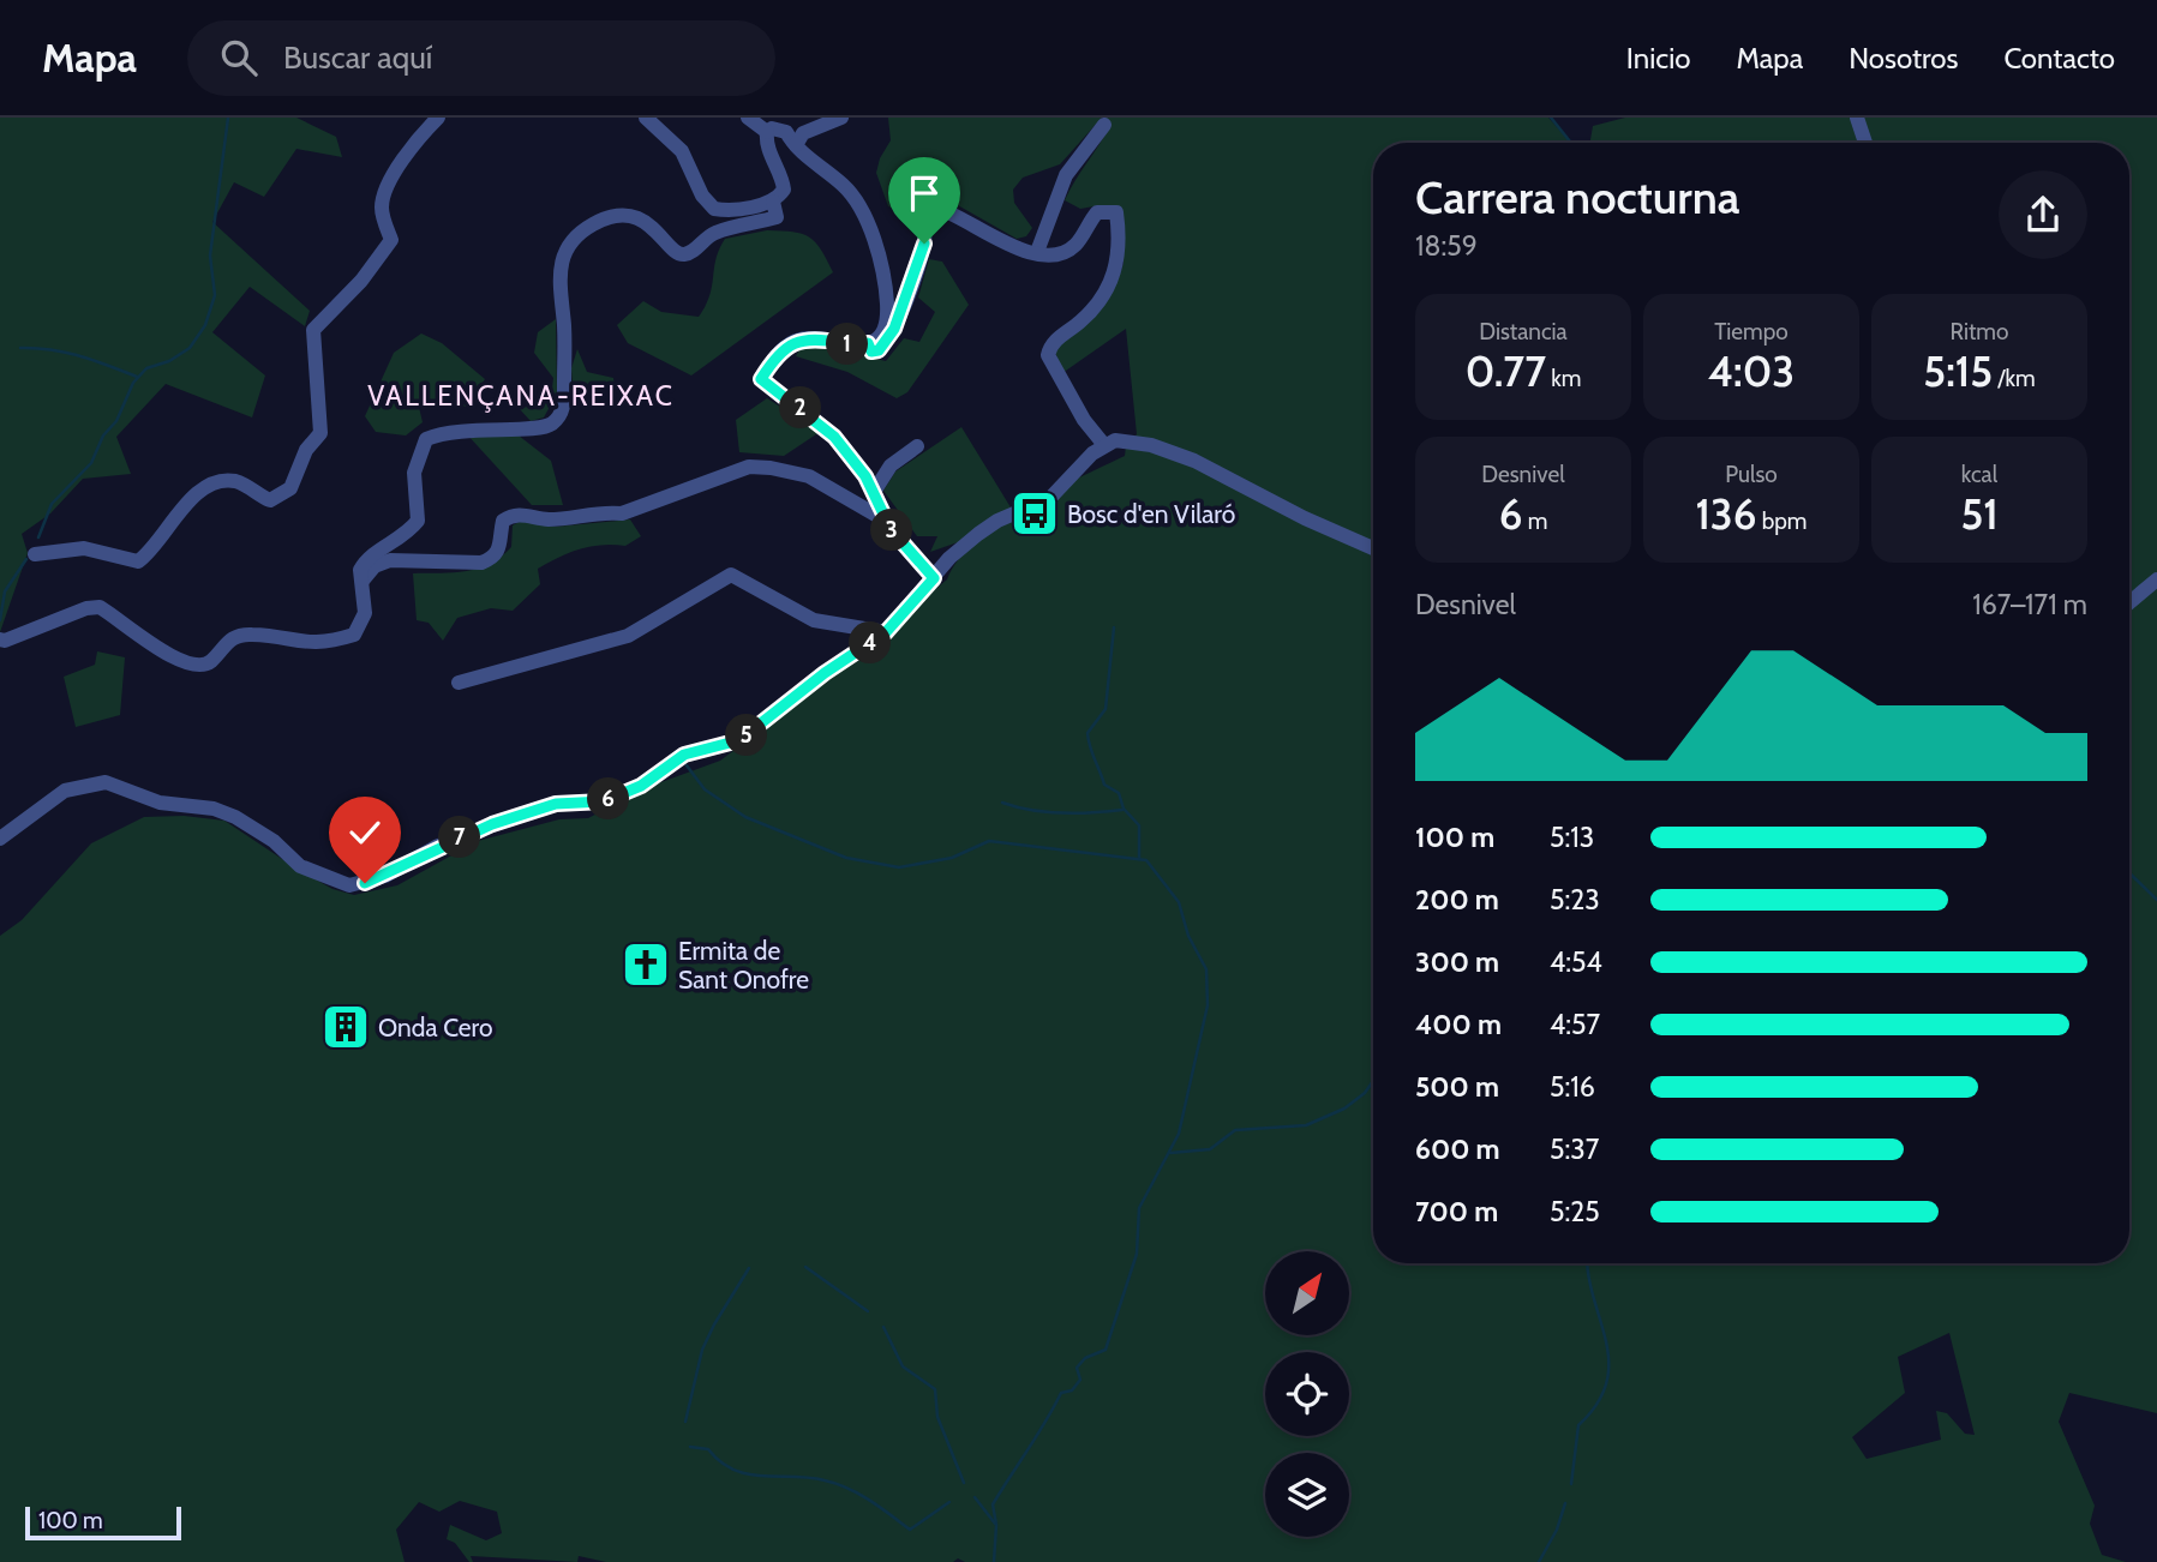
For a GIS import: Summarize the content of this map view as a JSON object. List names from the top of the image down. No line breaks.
{"districts":["VALLENÇANA-REIXAC"],"places":{"bus stop":["Bosc d'en Vilaró"],"church":["Ermita de Sant Onofre"],"building":["Onda Cero"]},"scale_bar":"100 m","north":"top right","page":{"header":"Mapa","search":"Buscar aquí","nav":["Inicio","Mapa","Nosotros","Contacto"],"heading":["Carrera nocturna","18:59"],"stats":[["Distancia","0.77 km"],["Tiempo","4:03"],["Ritmo","5:15 /km"],["Desnivel","6 m"],["Pulso","136 bpm"],["kcal","51"]],"pins":["1","2","3","4","5","6","7"],"chart":["Desnivel","167–171 m"],"list":[{"name":"100 m","note":"5:13"},{"name":"200 m","note":"5:23"},{"name":"300 m","note":"4:54"},{"name":"400 m","note":"4:57"},{"name":"500 m","note":"5:16"},{"name":"600 m","note":"5:37"},{"name":"700 m","note":"5:25"}],"scale":"100 m"}}
